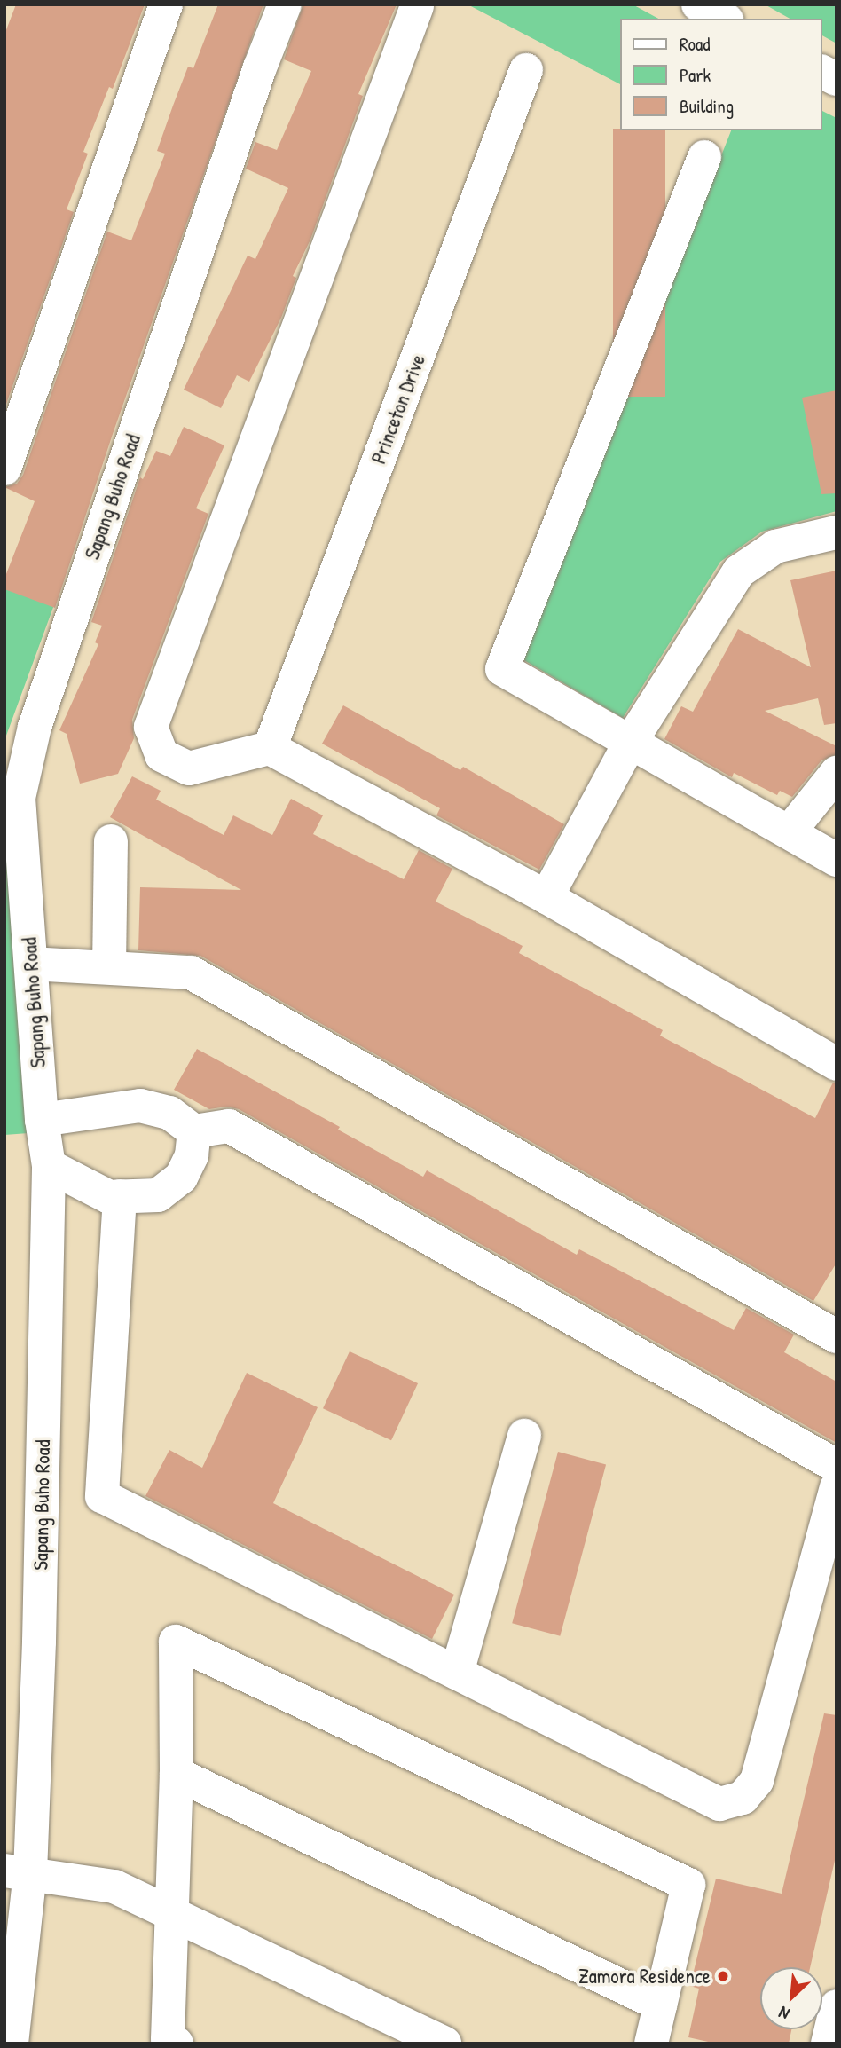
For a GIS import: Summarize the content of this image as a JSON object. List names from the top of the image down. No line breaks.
{"streets":{"street":["Princeton Drive","Sapang Buho Road"]},"places":["Zamora Residence"],"legend":["Road","Park","Building"],"north":"bottom left"}
